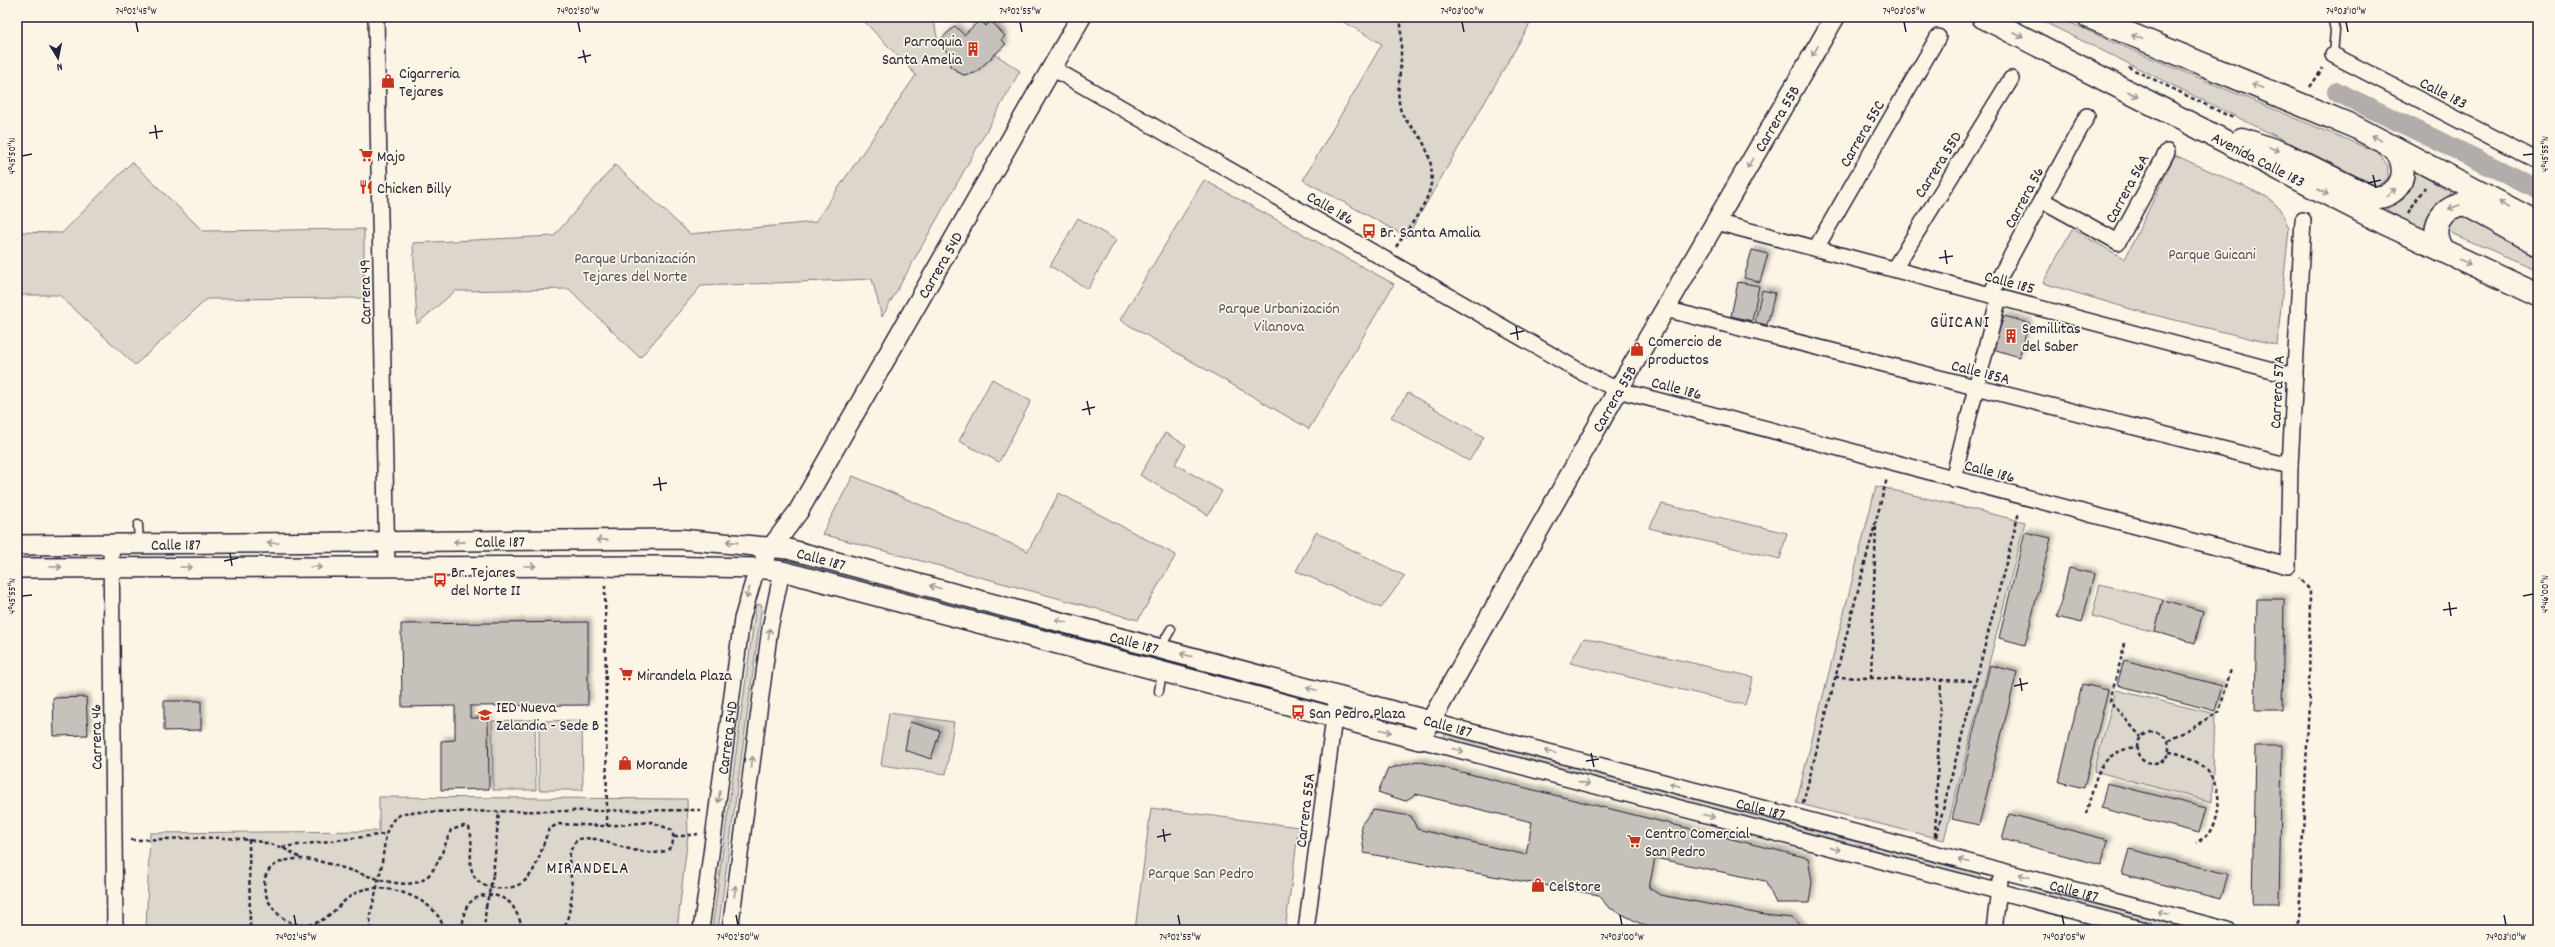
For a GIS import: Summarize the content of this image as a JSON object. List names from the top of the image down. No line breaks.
{"streets":{"main road":["Avenida Calle 183"],"street":["Calle 183","Carrera 55B","Carrera 55C","Carrera 55D","Carrera 56A","Carrera 56","Calle 186","Carrera 54D","Calle 185","Carrera 49","Calle 185A","Carrera 57A","Calle 187","Carrera 46","Carrera 55A"]},"crossings":[["Carrera 55B","Calle 186"],["Carrera 55B","Calle 185"],["Carrera 55B","Calle 185A"],["Carrera 55B","Calle 187"],["Carrera 55C","Calle 185"],["Carrera 55D","Calle 185"],["Carrera 56A","Carrera 56"],["Carrera 56","Calle 186"],["Carrera 56","Calle 185"],["Carrera 56","Calle 185A"],["Calle 186","Carrera 54D"],["Calle 186","Carrera 57A"],["Carrera 54D","Calle 187"],["Calle 185","Carrera 57A"],["Carrera 49","Calle 187"],["Calle 185A","Carrera 57A"],["Calle 187","Carrera 46"],["Calle 187","Carrera 55A"]],"districts":["GÜICANI","MIRANDELA"],"parks":["Parque Guicani","Parque Urbanización Tejares del Norte","Parque Urbanización Vilanova","Parque San Pedro"],"places":{"building":["Parroquia Santa Amelia","Semillitas del Saber"],"shop":["Cigarreria Tejares","Comercio de productos","Morande","CelStore"],"supermarket":["Majo","Mirandela Plaza","Centro Comercial San Pedro"],"restaurant":["Chicken Billy"],"bus stop":["Br. Santa Amalia","Br. Tejares del Norte II","San Pedro Plaza"],"school or university":["IED Nueva Zelandia - Sede B"]},"north":"bottom","coordinates":["74°02'45\"W","74°02'50\"W","74°02'55\"W","74°03'00\"W","74°03'05\"W","74°03'10\"W","4°45'55\"N","4°45'50\"N","4°46'00\"N"]}
